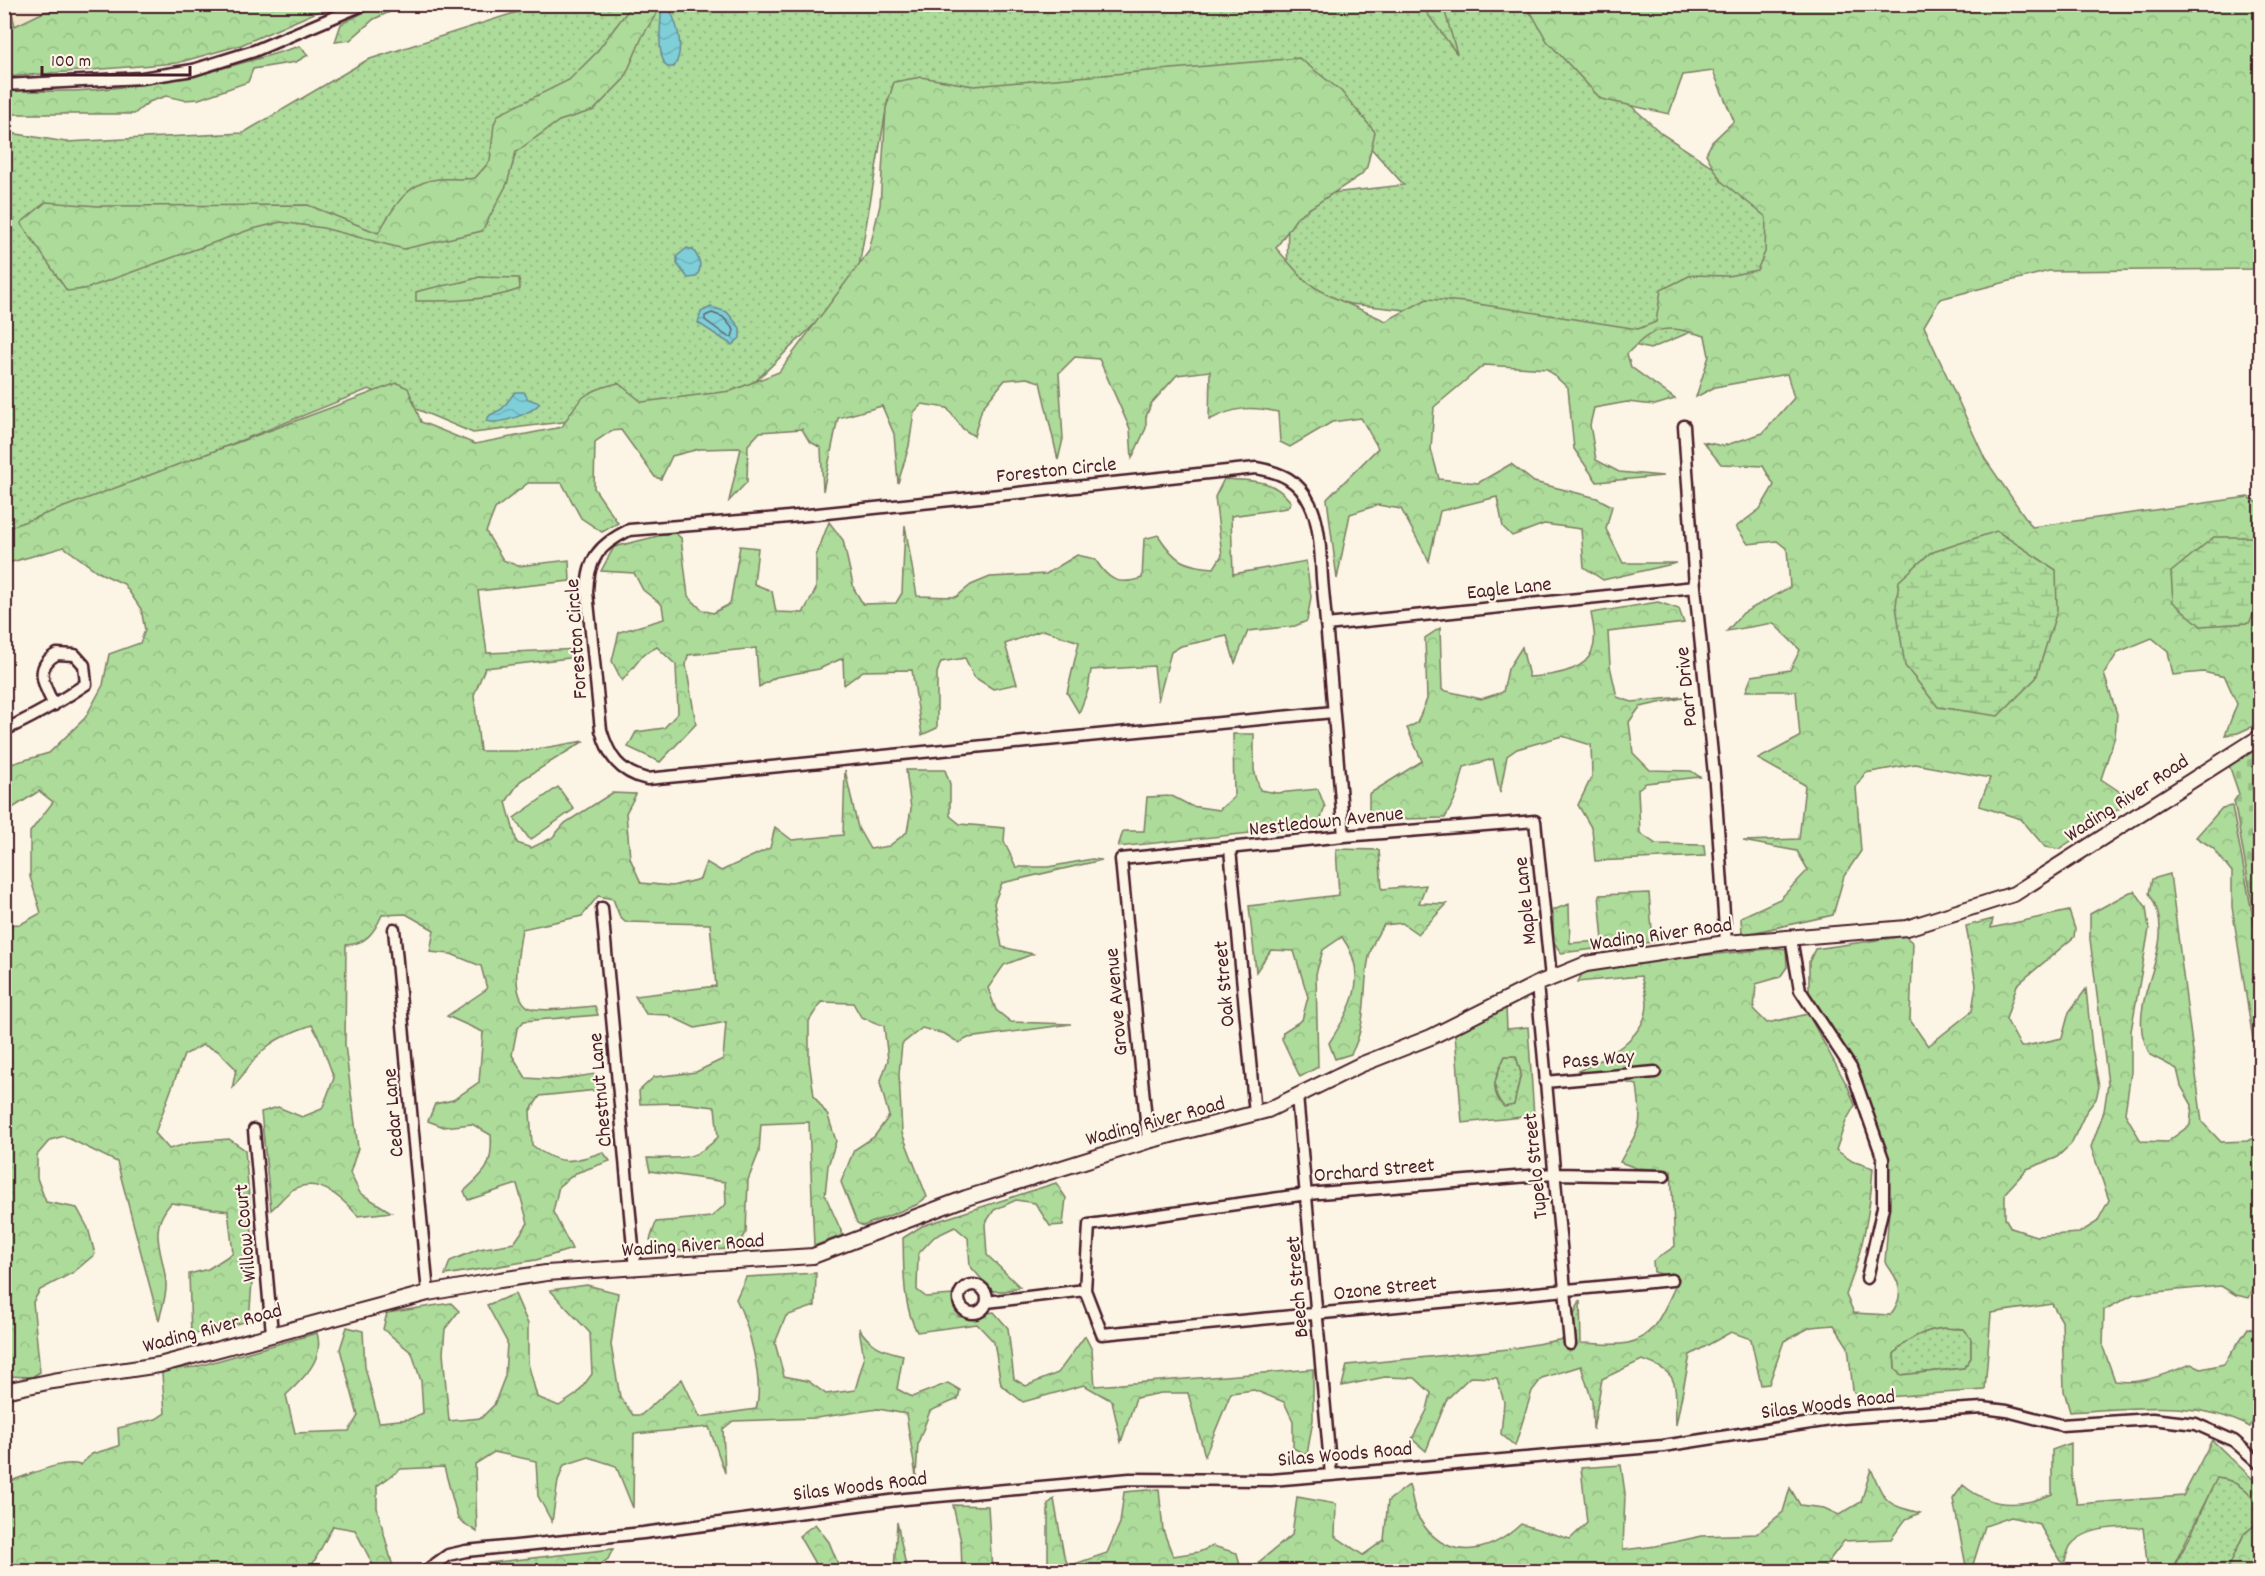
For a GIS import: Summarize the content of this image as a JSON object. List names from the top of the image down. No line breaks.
{"streets":{"main road":["Wading River Road"],"street":["Foreston Circle","Eagle Lane","Parr Drive","Nestledown Avenue","Maple Lane","Oak Street","Grove Avenue","Pass Way","Chestnut Lane","Cedar Lane","Tupelo Street","Orchard Street","Willow Court","Beech Street","Ozone Street","Silas Woods Road"]},"crossings":[["Foreston Circle","Eagle Lane"],["Foreston Circle","Nestledown Avenue"],["Eagle Lane","Parr Drive"],["Parr Drive","Wading River Road"],["Wading River Road","Maple Lane"],["Wading River Road","Oak Street"],["Wading River Road","Grove Avenue"],["Wading River Road","Chestnut Lane"],["Wading River Road","Cedar Lane"],["Wading River Road","Tupelo Street"],["Wading River Road","Willow Court"],["Wading River Road","Beech Street"],["Nestledown Avenue","Maple Lane"],["Nestledown Avenue","Oak Street"],["Nestledown Avenue","Grove Avenue"],["Pass Way","Tupelo Street"],["Tupelo Street","Orchard Street"],["Tupelo Street","Ozone Street"],["Orchard Street","Beech Street"],["Orchard Street","Ozone Street"],["Beech Street","Ozone Street"],["Beech Street","Silas Woods Road"]],"scale_bar":"100 m"}
